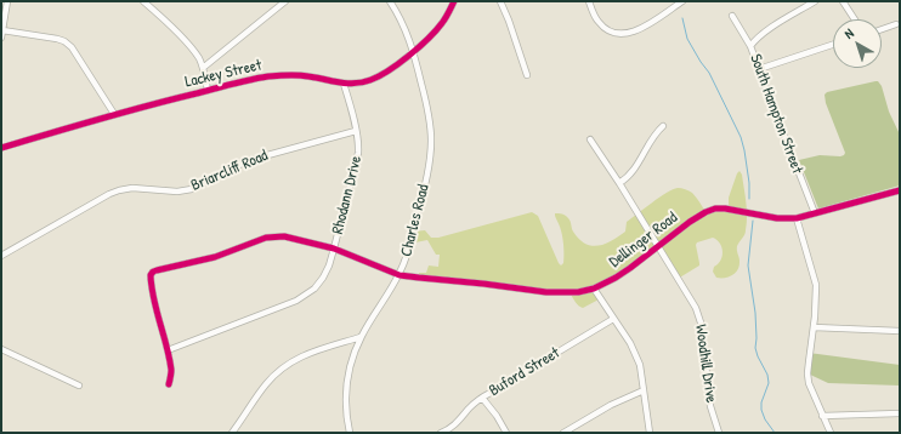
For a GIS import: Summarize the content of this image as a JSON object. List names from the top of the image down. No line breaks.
{"streets":{"street":["Lackey Street","South Hampton Street","Briarcliff Road","Rhodann Drive","Charles Road","Dellinger Road","Woodhill Drive","Buford Street"]},"crossings":[["Lackey Street","Rhodann Drive"],["Lackey Street","Charles Road"],["South Hampton Street","Dellinger Road"],["Briarcliff Road","Rhodann Drive"],["Rhodann Drive","Dellinger Road"],["Charles Road","Dellinger Road"],["Dellinger Road","Woodhill Drive"]],"north":"top left"}
